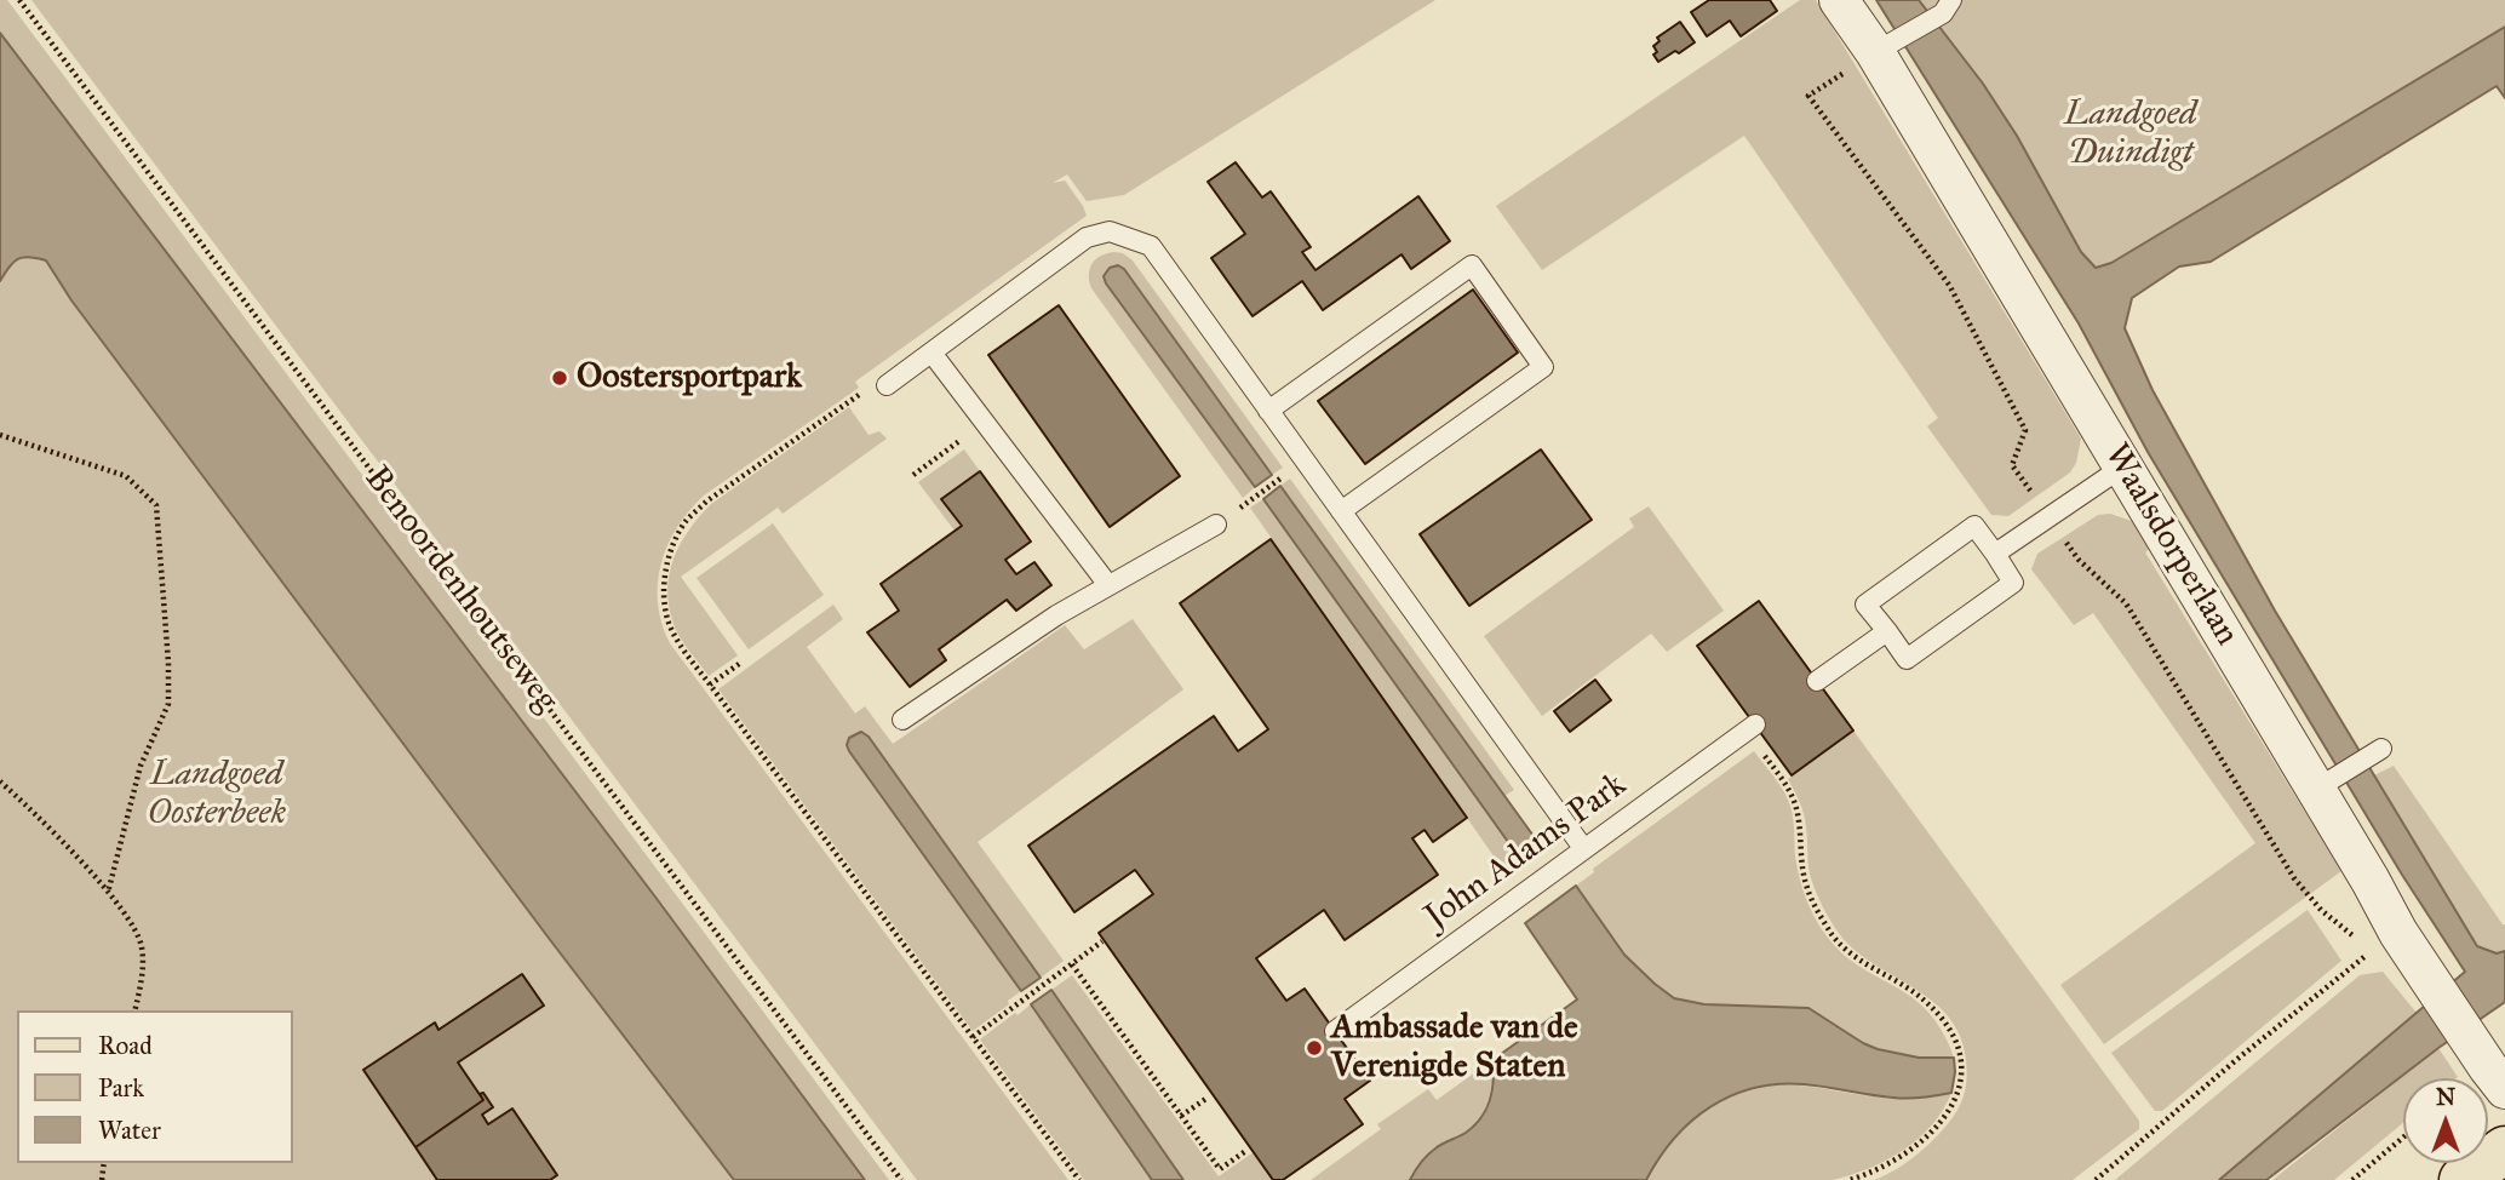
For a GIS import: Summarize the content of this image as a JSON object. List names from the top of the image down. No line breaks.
{"streets":{"street":["Waalsdorperlaan"],"lane":["John Adams Park"],"path":["Benoordenhoutseweg"]},"parks":["Landgoed Duindigt","Landgoed Oosterbeek"],"places":["Oostersportpark","Ambassade van de Verenigde Staten"],"legend":["Road","Park","Water"],"north":"top"}
